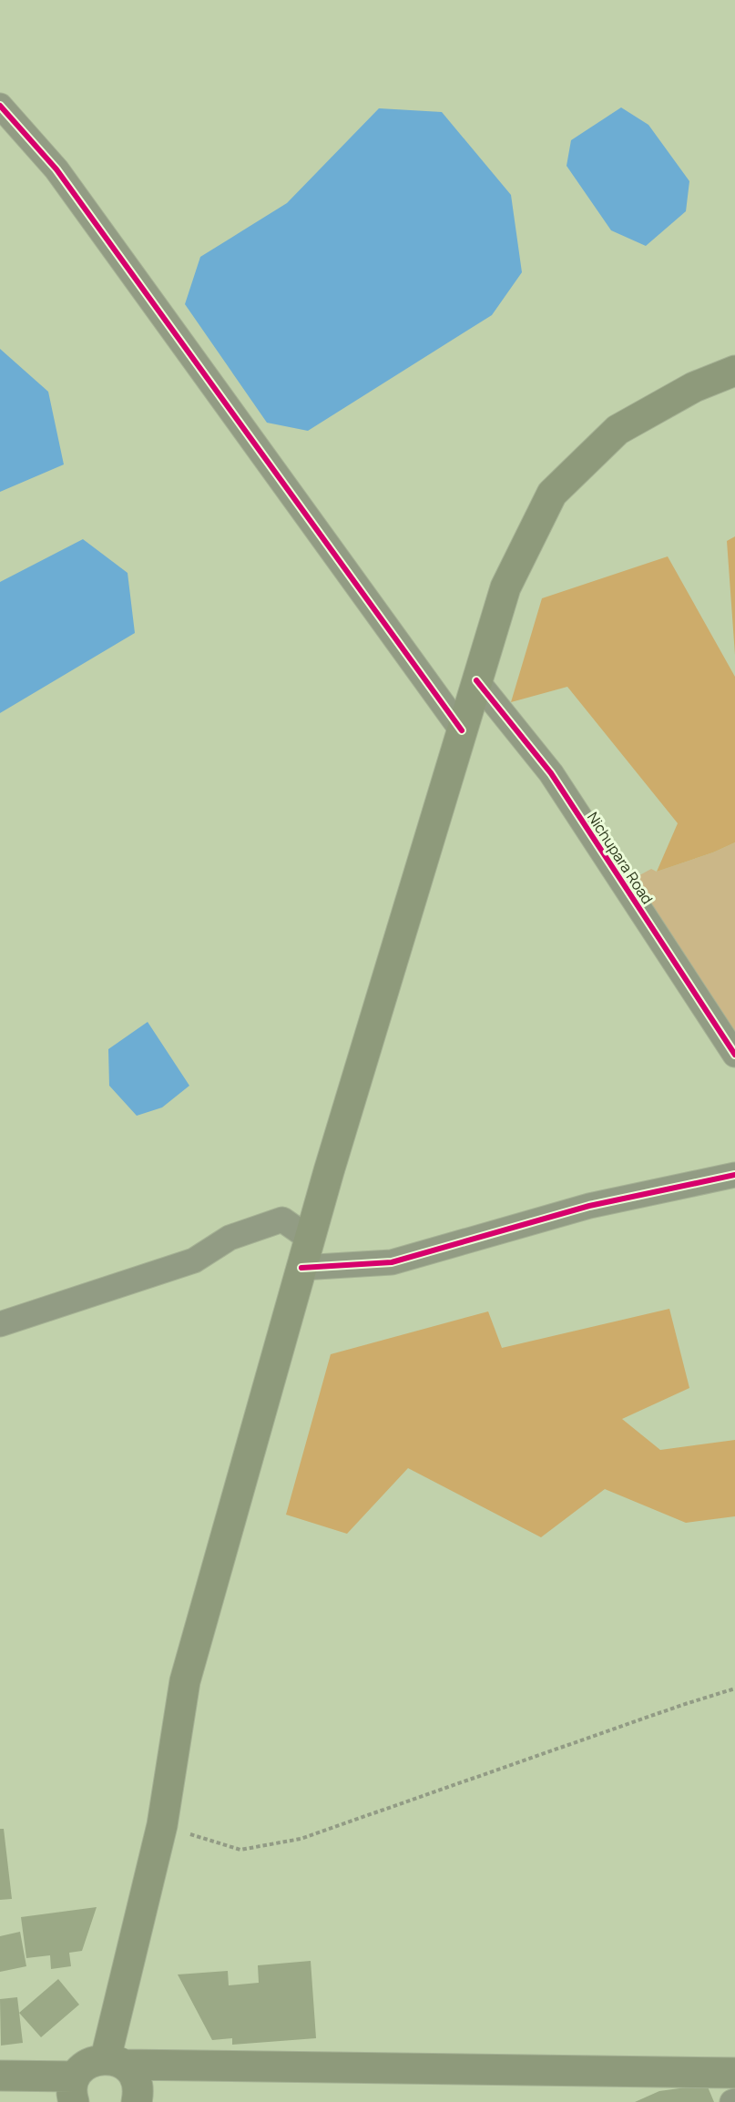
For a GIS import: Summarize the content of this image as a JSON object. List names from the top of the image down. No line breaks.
{"streets":{"street":["Nichupara Road"]}}
